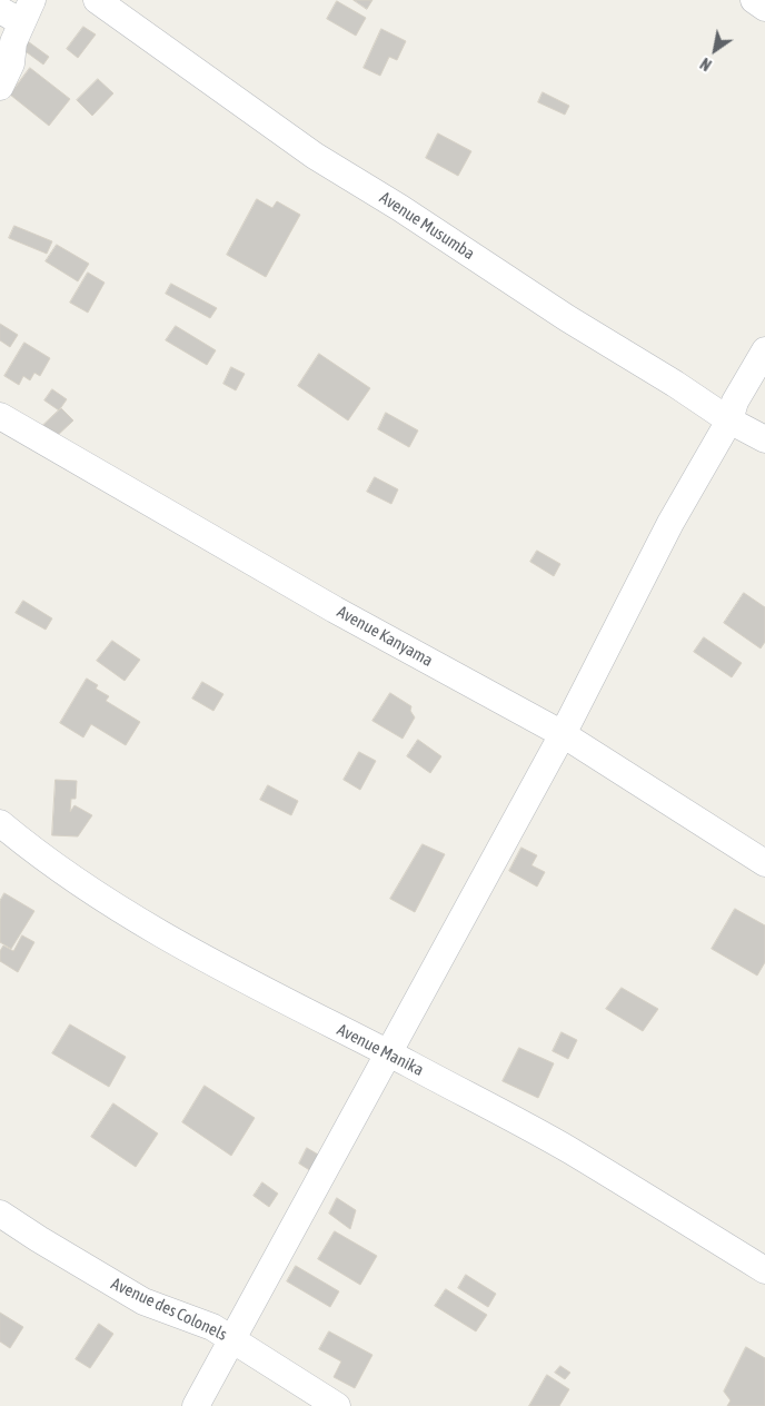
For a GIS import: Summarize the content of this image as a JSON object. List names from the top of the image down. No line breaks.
{"streets":{"street":["Avenue Musumba","Avenue Kanyama","Avenue Manika","Avenue des Colonels"]},"north":"bottom left"}
